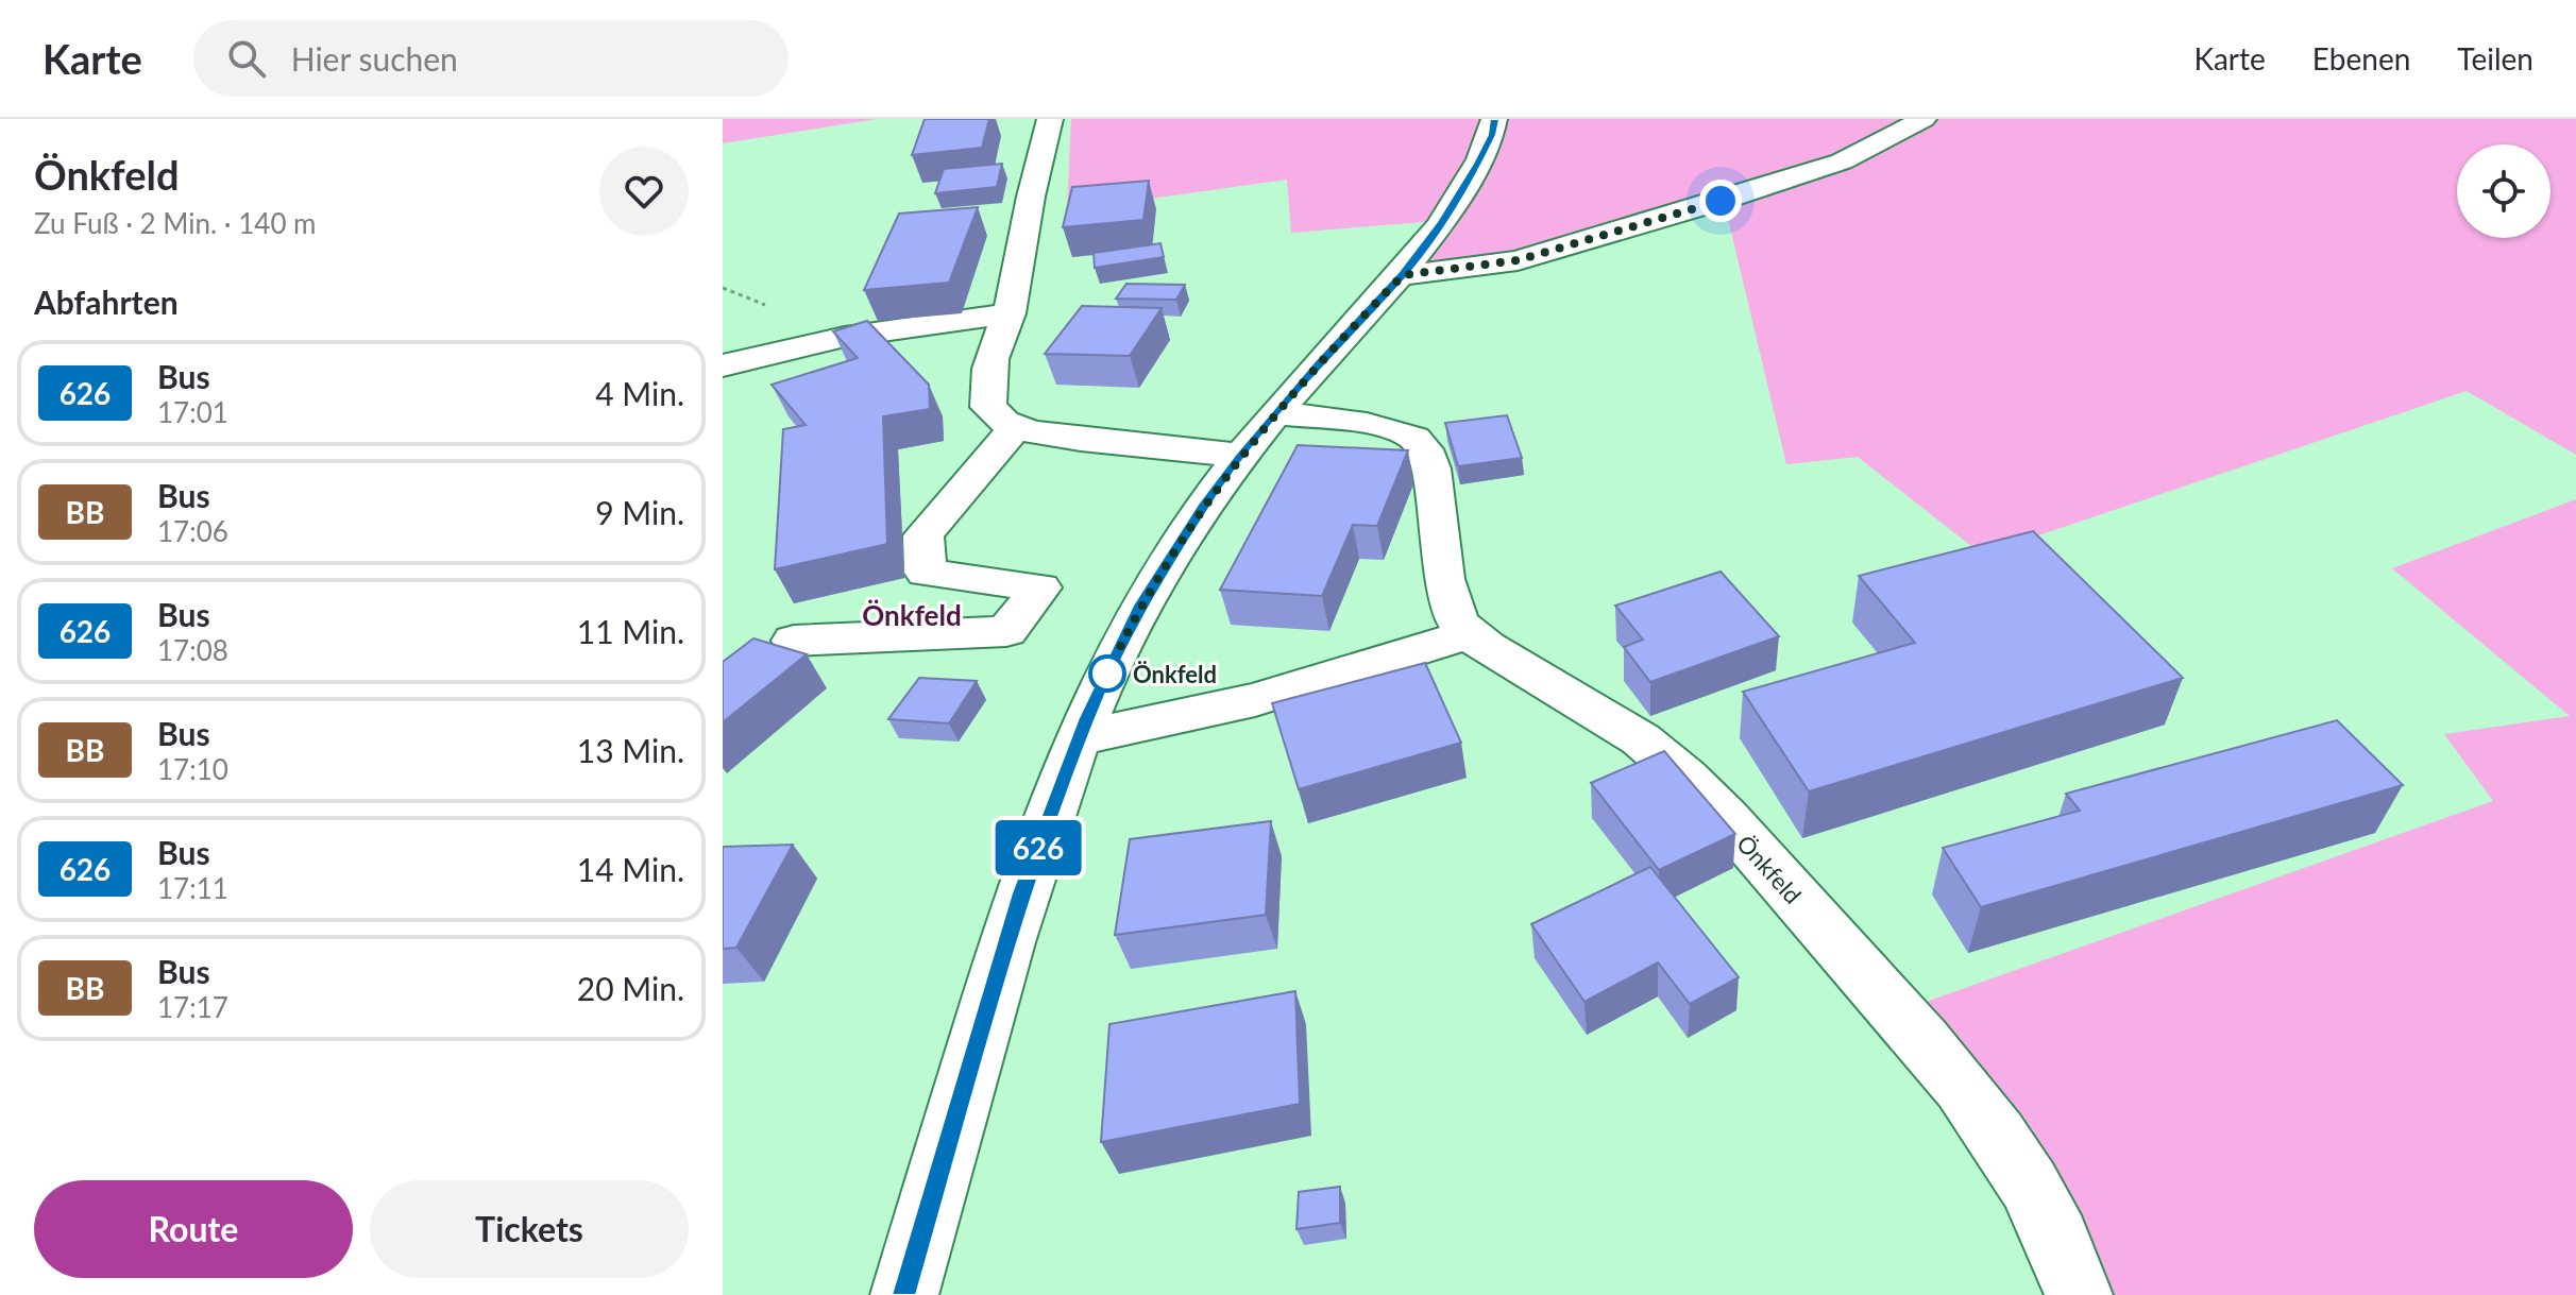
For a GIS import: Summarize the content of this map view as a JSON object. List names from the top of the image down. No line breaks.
{"streets":{"street":["Önkfeld"]},"districts":["Önkfeld"],"places":["Önkfeld"],"lines":["bus line 626"],"page":{"header":"Karte","search":"Hier suchen","nav":["Karte","Ebenen","Teilen"],"heading":[["Önkfeld","Zu Fuß · 2 Min. · 140 m"],"Abfahrten"],"on_map":"626","list":[{"mark":"626","name":"Bus","note":"17:01","value":"4 Min."},{"mark":"BB","name":"Bus","note":"17:06","value":"9 Min."},{"mark":"626","name":"Bus","note":"17:08","value":"11 Min."},{"mark":"BB","name":"Bus","note":"17:10","value":"13 Min."},{"mark":"626","name":"Bus","note":"17:11","value":"14 Min."},{"mark":"BB","name":"Bus","note":"17:17","value":"20 Min."}],"buttons":["Route","Tickets"]}}
